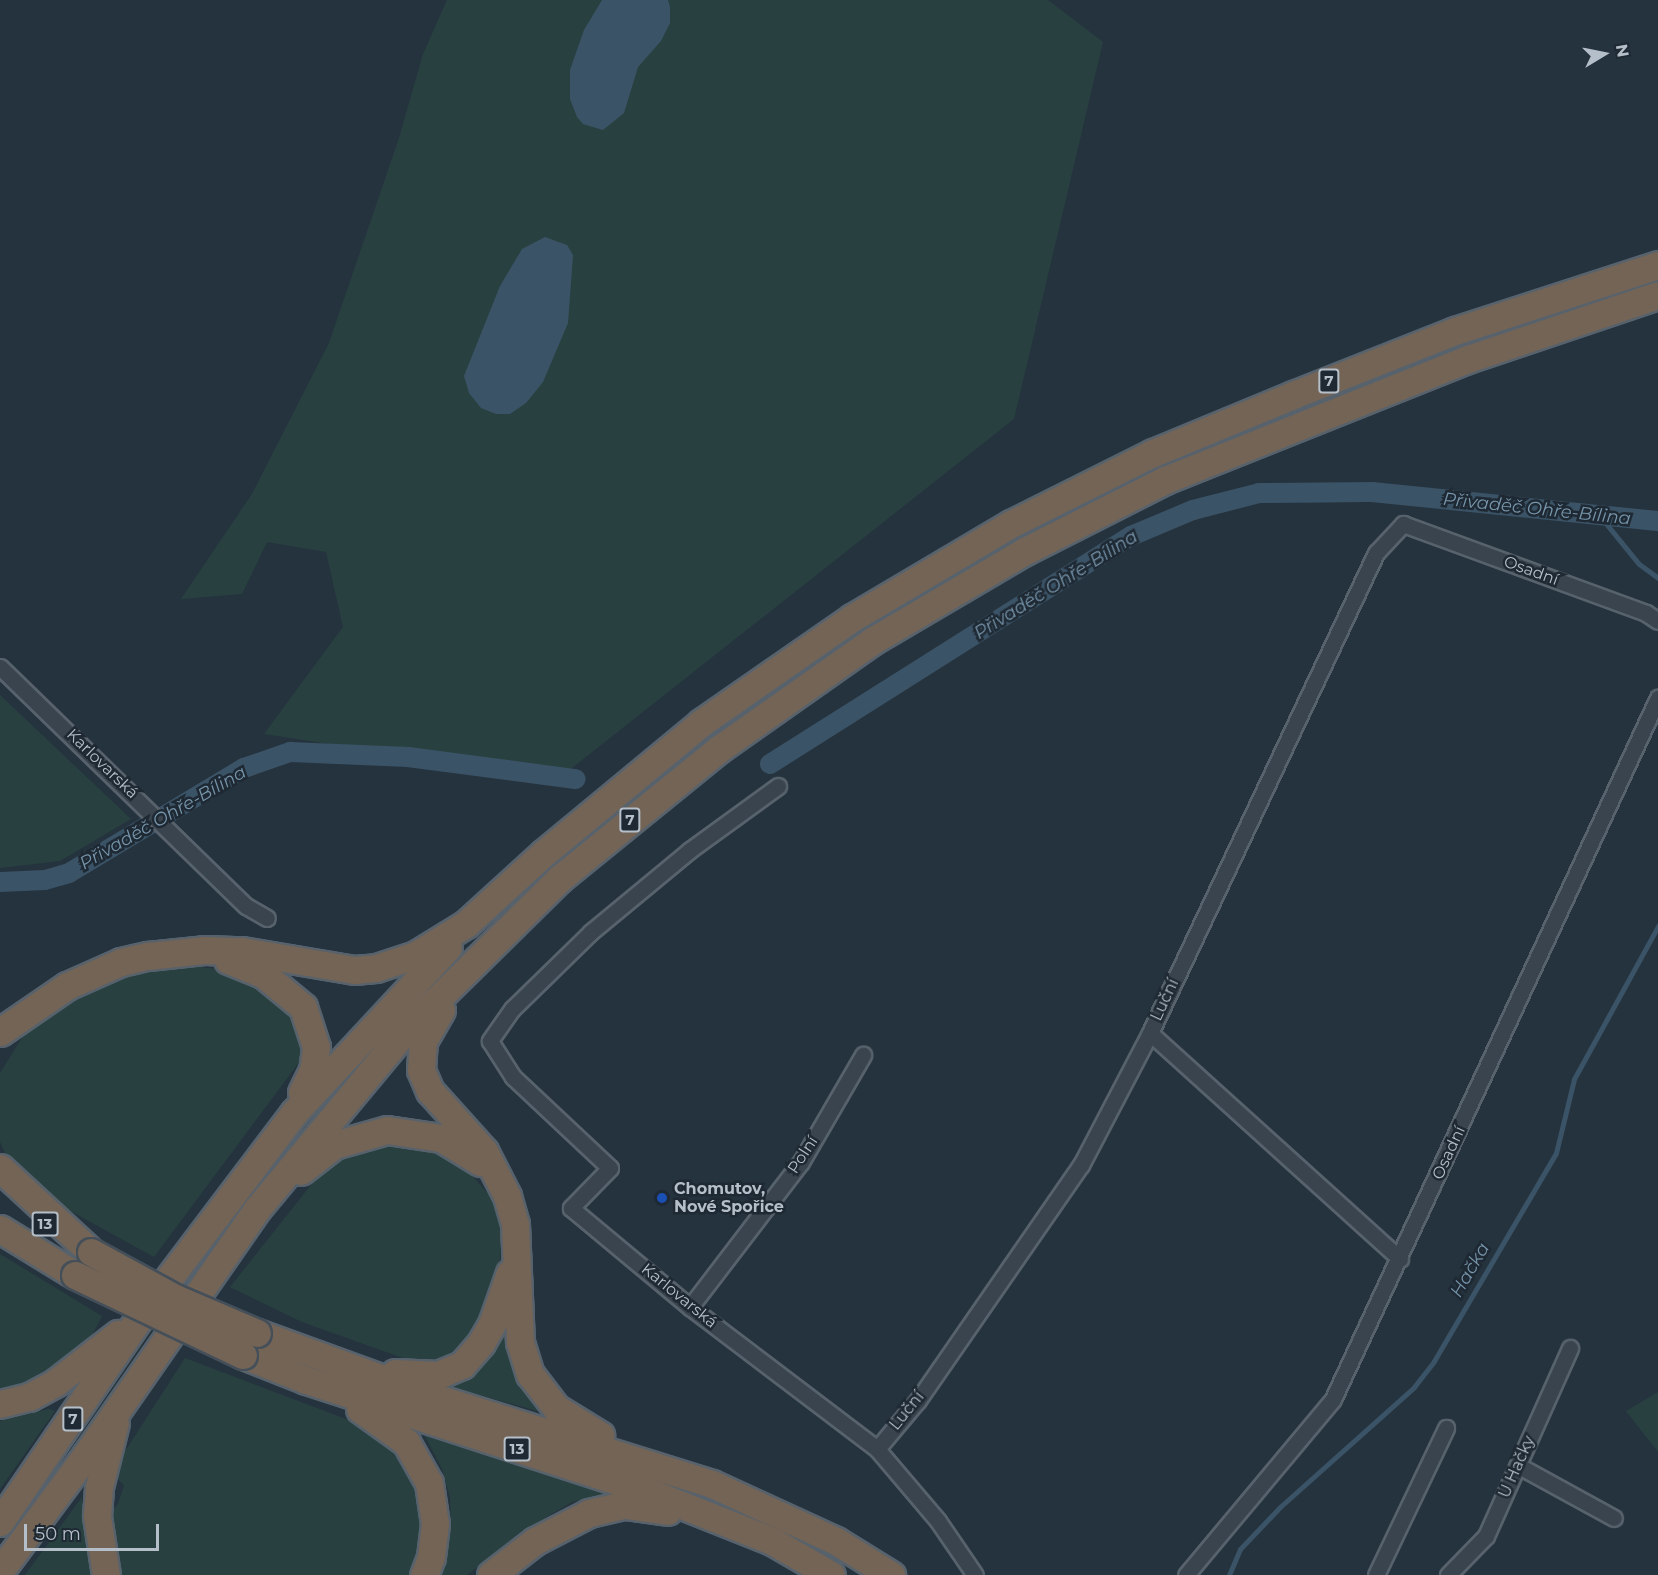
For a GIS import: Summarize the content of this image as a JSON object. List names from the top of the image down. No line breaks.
{"streets":{"highway":["7","13"],"street":["Osadní","Karlovarská","Luční","Polní","U Hačky"]},"crossings":[["Osadní","Luční"],["Karlovarská","Luční"],["Karlovarská","Polní"]],"water":["Přivaděč Ohře-Bílina","Hačka"],"places":["Chomutov, Nové Spořice"],"scale_bar":"50 m","north":"right"}
